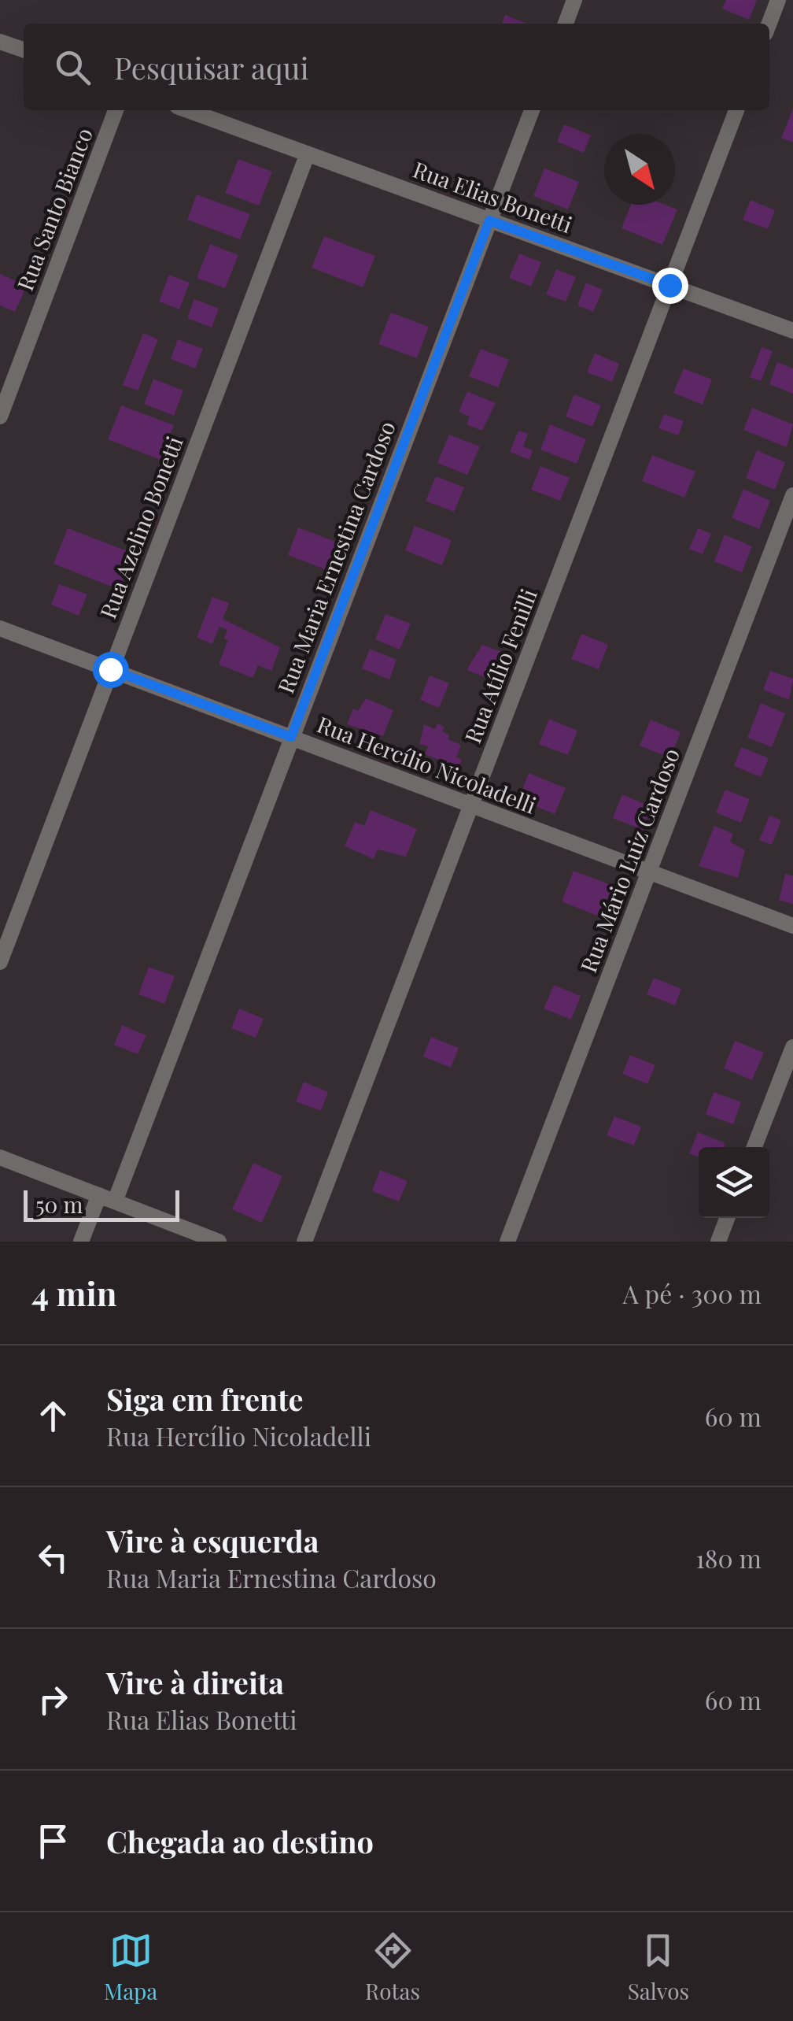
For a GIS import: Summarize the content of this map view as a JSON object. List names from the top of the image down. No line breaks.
{"streets":{"street":["Rua Elias Bonetti","Rua Santo Bianco","Rua Azelino Bonetti","Rua Maria Ernestina Cardoso","Rua Atílio Fenilli","Rua Hercílio Nicoladelli","Rua Mário Luiz Cardoso"]},"crossings":[["Rua Elias Bonetti","Rua Azelino Bonetti"],["Rua Elias Bonetti","Rua Maria Ernestina Cardoso"],["Rua Elias Bonetti","Rua Atílio Fenilli"],["Rua Azelino Bonetti","Rua Hercílio Nicoladelli"],["Rua Maria Ernestina Cardoso","Rua Hercílio Nicoladelli"],["Rua Atílio Fenilli","Rua Hercílio Nicoladelli"],["Rua Hercílio Nicoladelli","Rua Mário Luiz Cardoso"]],"scale_bar":"50 m","north":"bottom right","page":{"search":"Pesquisar aqui","scale":"50 m","heading":["4 min","A pé · 300 m"],"list":[["Siga em frente","Rua Hercílio Nicoladelli","60 m"],["Vire à esquerda","Rua Maria Ernestina Cardoso","180 m"],["Vire à direita","Rua Elias Bonetti","60 m"],"Chegada ao destino"],"nav":["Mapa","Rotas","Salvos"]}}
